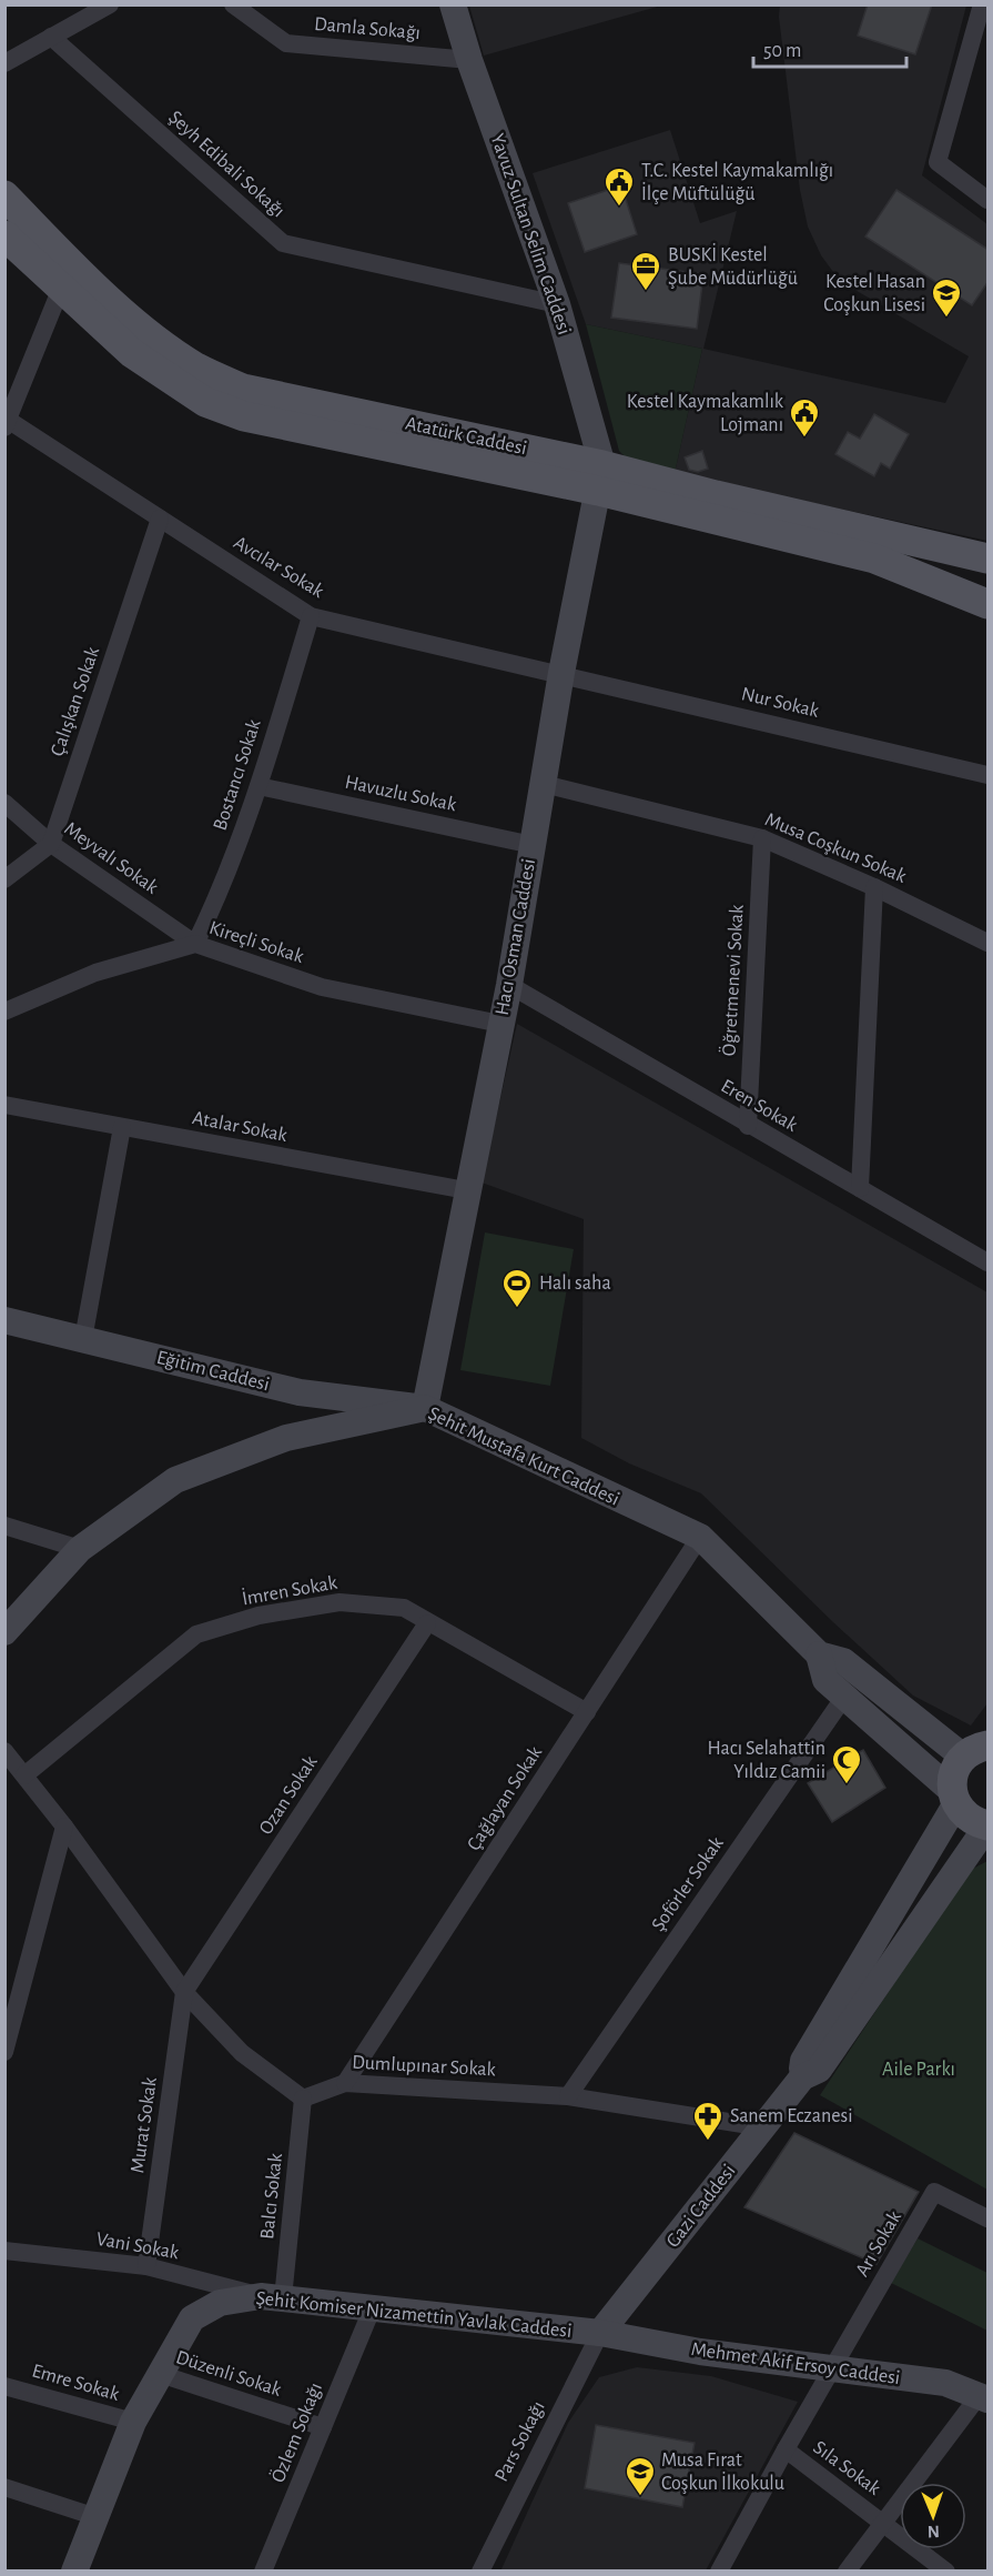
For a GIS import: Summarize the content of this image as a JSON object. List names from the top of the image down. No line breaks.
{"streets":{"main road":["Yavuz Sultan Selim Caddesi","Atatürk Caddesi","Hacı Osman Caddesi","Eğitim Caddesi","Şehit Mustafa Kurt Caddesi","Gazi Caddesi","Şehit Komiser Nizamettin Yavlak Caddesi","Mehmet Akif Ersoy Caddesi"],"street":["Damla Sokağı","Şeyh Edibali Sokağı","Avcılar Sokak","Çalışkan Sokak","Nur Sokak","Bostancı Sokak","Havuzlu Sokak","Musa Coşkun Sokak","Meyvalı Sokak","Kireçli Sokak","Öğretmenevi Sokak","Eren Sokak","Atalar Sokak","İmren Sokak","Ozan Sokak","Çağlayan Sokak","Şoförler Sokak","Dumlupınar Sokak","Murat Sokak","Balcı Sokak","Arı Sokak","Vani Sokak","Düzenli Sokak","Emre Sokak","Özlem Sokağı","Pars Sokağı","Sıla Sokak"]},"crossings":[["Damla Sokağı","Yavuz Sultan Selim Caddesi"],["Şeyh Edibali Sokağı","Yavuz Sultan Selim Caddesi"],["Yavuz Sultan Selim Caddesi","Atatürk Caddesi"],["Yavuz Sultan Selim Caddesi","Hacı Osman Caddesi"],["Atatürk Caddesi","Hacı Osman Caddesi"],["Avcılar Sokak","Çalışkan Sokak"],["Avcılar Sokak","Nur Sokak"],["Avcılar Sokak","Bostancı Sokak"],["Avcılar Sokak","Hacı Osman Caddesi"],["Çalışkan Sokak","Meyvalı Sokak"],["Nur Sokak","Hacı Osman Caddesi"],["Bostancı Sokak","Havuzlu Sokak"],["Bostancı Sokak","Meyvalı Sokak"],["Bostancı Sokak","Kireçli Sokak"],["Havuzlu Sokak","Hacı Osman Caddesi"],["Musa Coşkun Sokak","Hacı Osman Caddesi"],["Musa Coşkun Sokak","Öğretmenevi Sokak"],["Meyvalı Sokak","Kireçli Sokak"],["Hacı Osman Caddesi","Kireçli Sokak"],["Hacı Osman Caddesi","Eren Sokak"],["Hacı Osman Caddesi","Atalar Sokak"],["Hacı Osman Caddesi","Eğitim Caddesi"],["Hacı Osman Caddesi","Şehit Mustafa Kurt Caddesi"],["Öğretmenevi Sokak","Eren Sokak"],["Eğitim Caddesi","Şehit Mustafa Kurt Caddesi"],["Şehit Mustafa Kurt Caddesi","Çağlayan Sokak"],["Şehit Mustafa Kurt Caddesi","Şoförler Sokak"],["Şehit Mustafa Kurt Caddesi","Gazi Caddesi"],["İmren Sokak","Ozan Sokak"],["İmren Sokak","Çağlayan Sokak"],["Ozan Sokak","Murat Sokak"],["Çağlayan Sokak","Dumlupınar Sokak"],["Şoförler Sokak","Dumlupınar Sokak"],["Dumlupınar Sokak","Balcı Sokak"],["Dumlupınar Sokak","Gazi Caddesi"],["Murat Sokak","Vani Sokak"],["Balcı Sokak","Vani Sokak"],["Balcı Sokak","Şehit Komiser Nizamettin Yavlak Caddesi"],["Gazi Caddesi","Şehit Komiser Nizamettin Yavlak Caddesi"],["Gazi Caddesi","Mehmet Akif Ersoy Caddesi"],["Gazi Caddesi","Pars Sokağı"],["Arı Sokak","Mehmet Akif Ersoy Caddesi"],["Vani Sokak","Şehit Komiser Nizamettin Yavlak Caddesi"],["Şehit Komiser Nizamettin Yavlak Caddesi","Mehmet Akif Ersoy Caddesi"],["Şehit Komiser Nizamettin Yavlak Caddesi","Düzenli Sokak"],["Şehit Komiser Nizamettin Yavlak Caddesi","Emre Sokak"],["Şehit Komiser Nizamettin Yavlak Caddesi","Özlem Sokağı"],["Şehit Komiser Nizamettin Yavlak Caddesi","Pars Sokağı"],["Mehmet Akif Ersoy Caddesi","Pars Sokağı"],["Düzenli Sokak","Özlem Sokağı"]],"parks":["Aile Parkı"],"places":{"public building":["T.C. Kestel Kaymakamlığı İlçe Müftülüğü","Kestel Kaymakamlık Lojmanı"],"office":["BUSKİ Kestel Şube Müdürlüğü"],"school or university":["Kestel Hasan Coşkun Lisesi","Musa Fırat Coşkun İlkokulu"],"sports":["Halı saha"],"mosque":["Hacı Selahattin Yıldız Camii"],"pharmacy":["Sanem Eczanesi"]},"scale_bar":"50 m","north":"bottom"}
